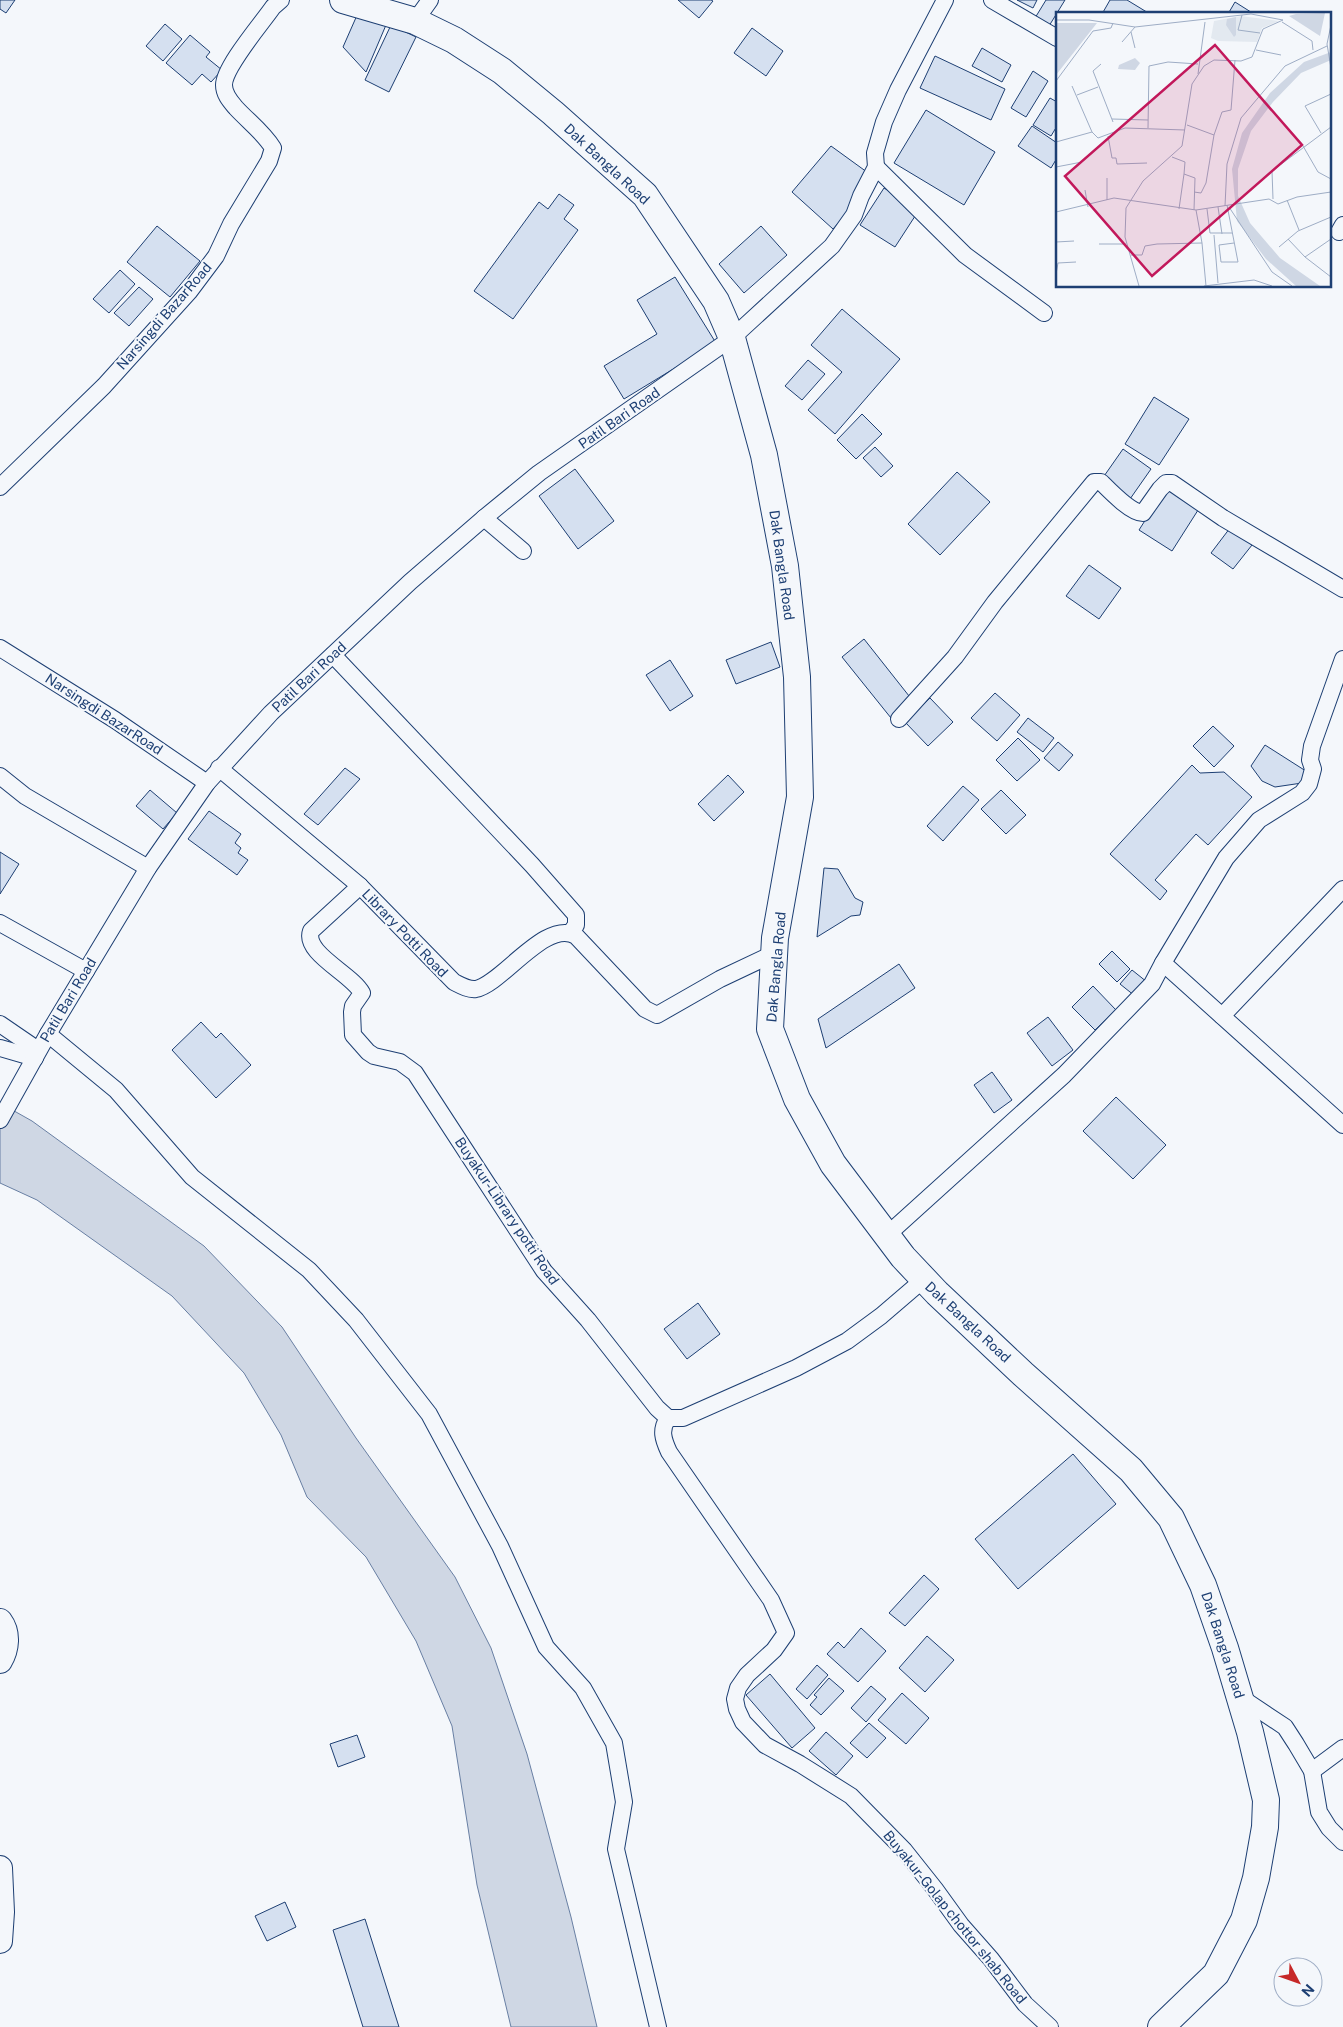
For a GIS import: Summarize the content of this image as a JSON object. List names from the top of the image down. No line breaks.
{"streets":{"main road":["Dak Bangla Road"],"street":["Narsingdi BazarRoad","Patil Bari Road","Library Potti Road","Buyakur-Library potti Road","Buyakur-Golap chottor shab Road"]},"crossings":[["Dak Bangla Road","Patil Bari Road"],["Narsingdi BazarRoad","Patil Bari Road"],["Patil Bari Road","Library Potti Road"],["Library Potti Road","Buyakur-Library potti Road"],["Buyakur-Library potti Road","Buyakur-Golap chottor shab Road"]],"north":"bottom right"}
